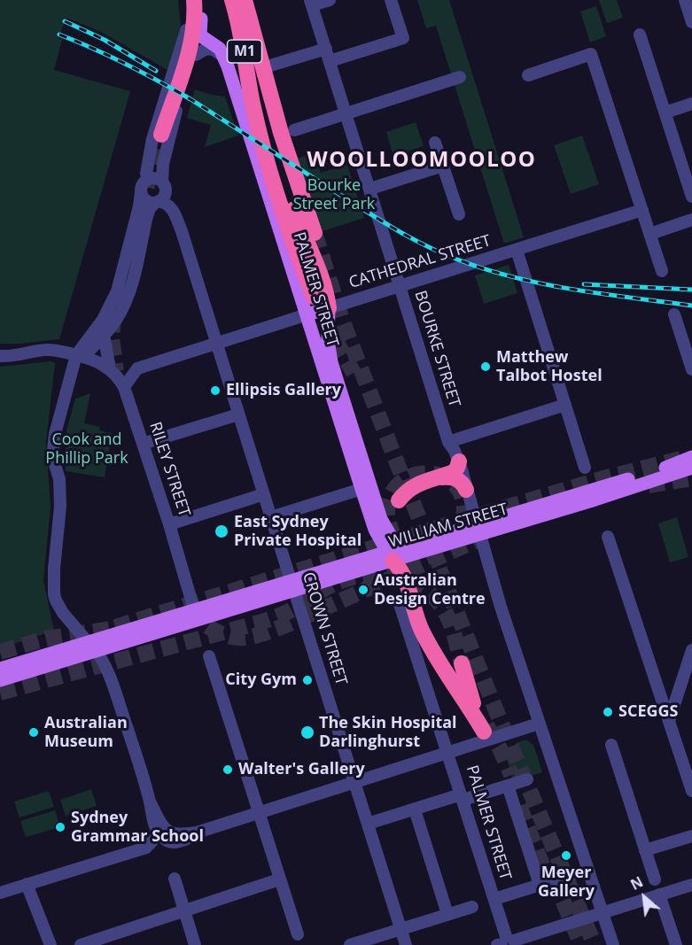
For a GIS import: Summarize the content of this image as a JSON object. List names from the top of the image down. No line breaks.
{"streets":{"highway":["M1"],"main road":["CATHEDRAL STREET","PALMER STREET","WILLIAM STREET"],"street":["BOURKE STREET","RILEY STREET","CROWN STREET"]},"crossings":[["CATHEDRAL STREET","PALMER STREET"],["CATHEDRAL STREET","BOURKE STREET"],["CATHEDRAL STREET","RILEY STREET"],["CATHEDRAL STREET","CROWN STREET"],["PALMER STREET","WILLIAM STREET"],["BOURKE STREET","WILLIAM STREET"],["RILEY STREET","WILLIAM STREET"],["WILLIAM STREET","CROWN STREET"]],"districts":["WOOLLOOMOOLOO"],"parks":["Bourke Street Park","Cook and Phillip Park"],"places":["Matthew Talbot Hostel","Ellipsis Gallery","East Sydney Private Hospital","Australian Design Centre","City Gym","SCEGGS","Australian Museum","The Skin Hospital Darlinghurst","Walter's Gallery","Sydney Grammar School","Meyer Gallery"],"north":"top left"}
